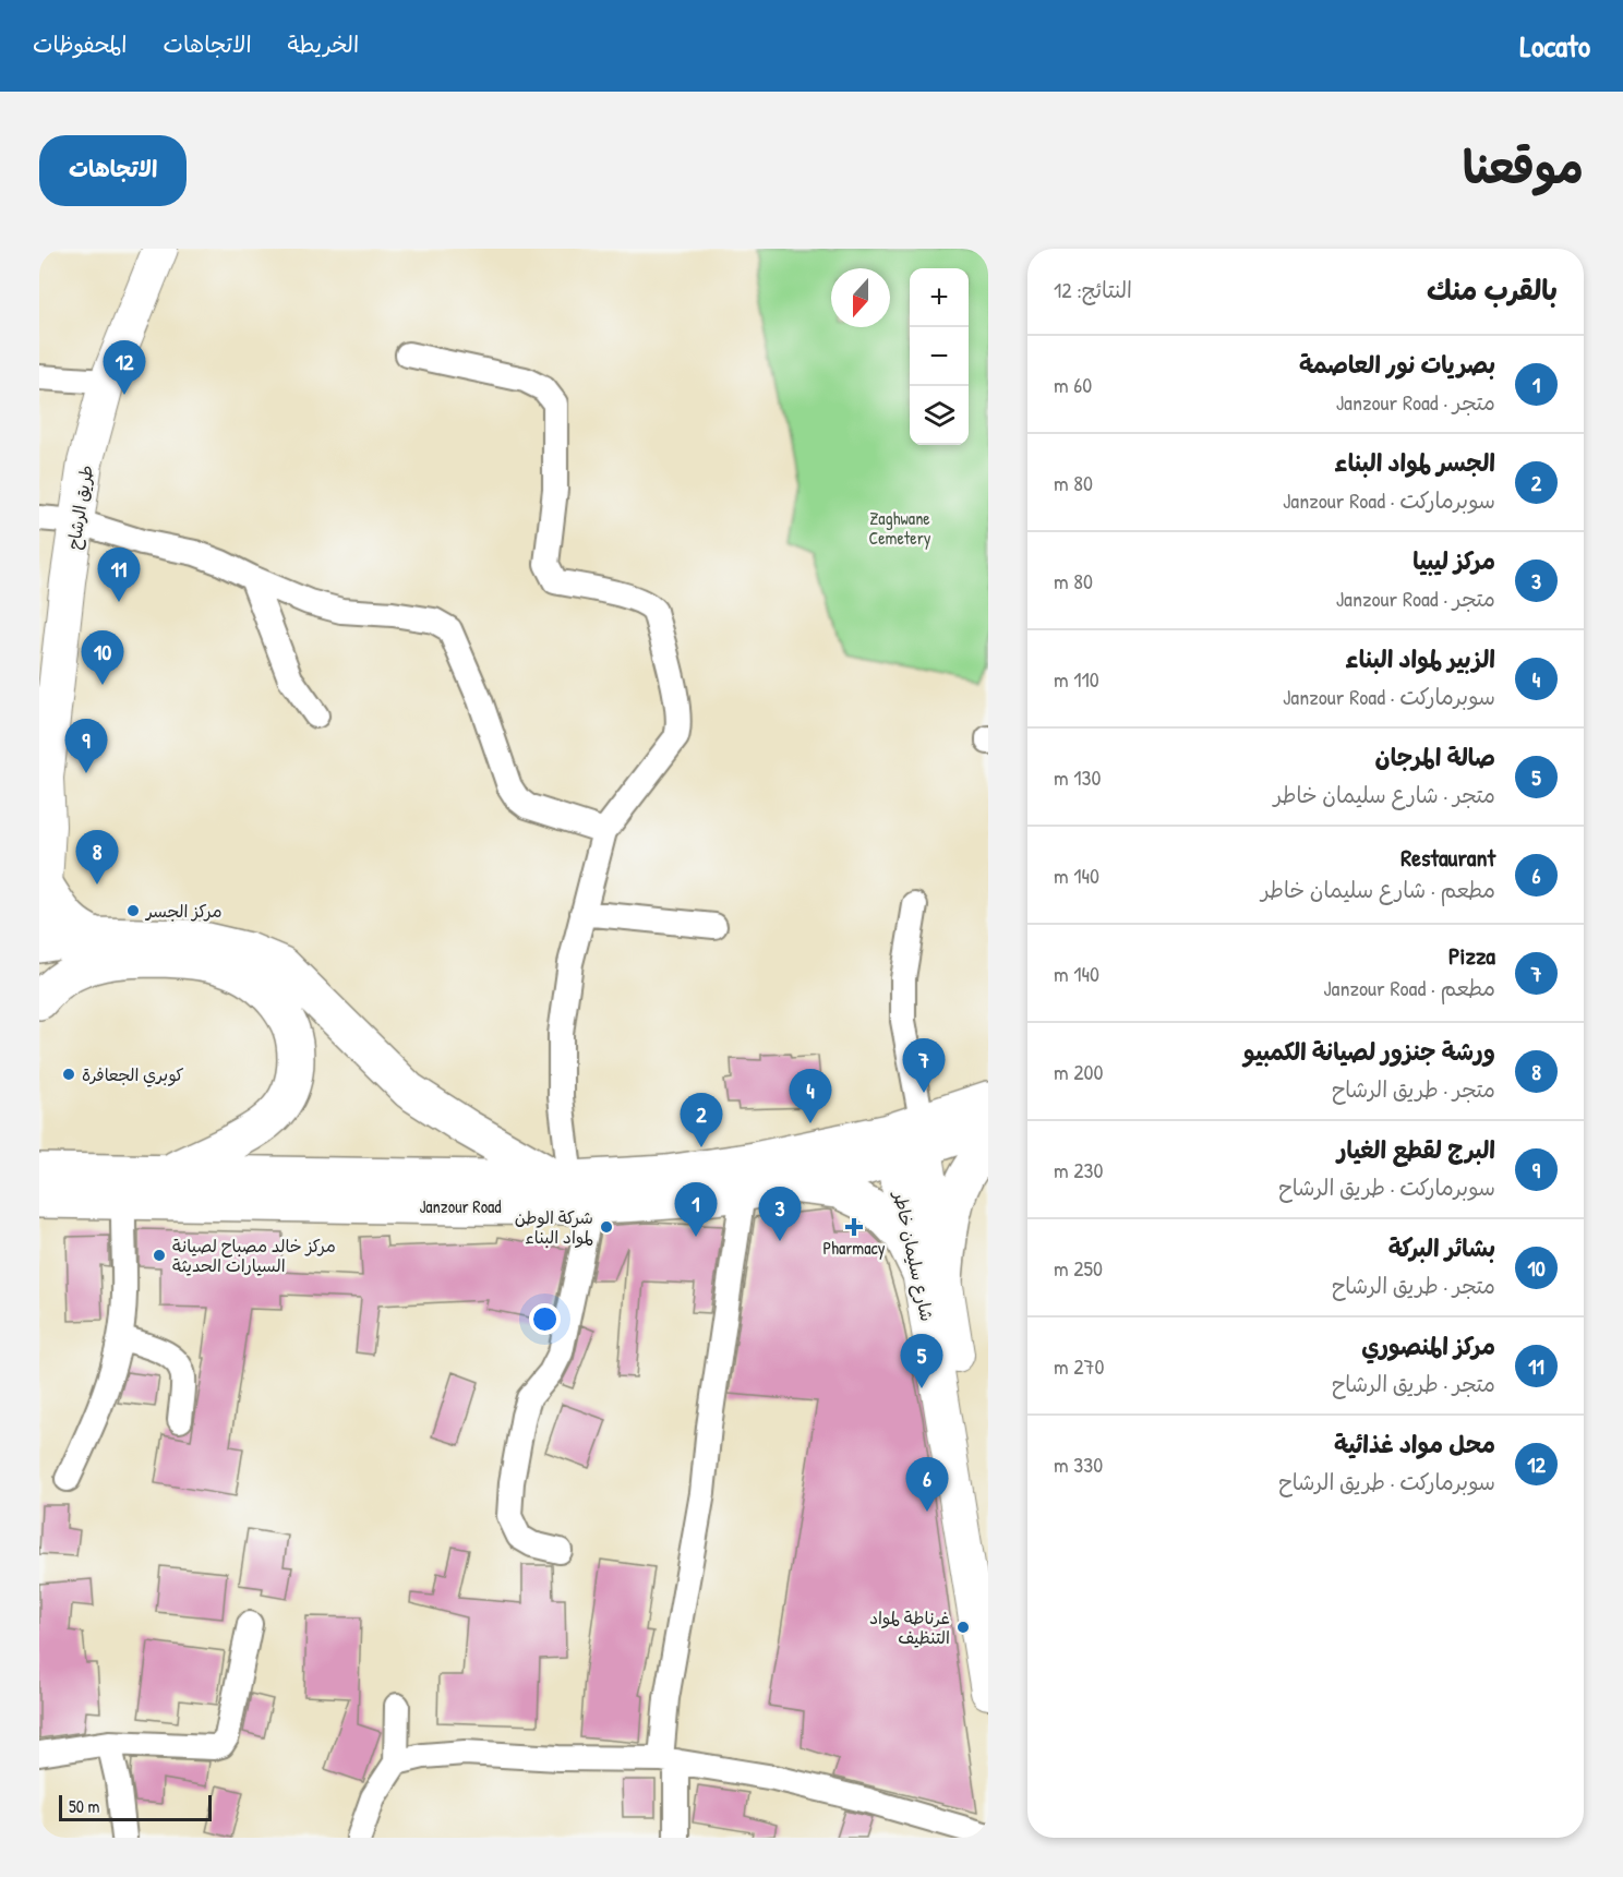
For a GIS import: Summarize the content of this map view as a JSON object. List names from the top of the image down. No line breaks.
{"streets":{"main road":["طريق الرشاح","Janzour Road","شارع سليمان خاطر"]},"crossings":[["Janzour Road","شارع سليمان خاطر"]],"parks":["Zaghwane Cemetery"],"places":{"other":["مركز الجسر","كوبري الجعافرة","شركة الوطن لمواد البناء","مركز خالد مصباح لصيانة السيارات الحديثة","غرناطة لمواد التنظيف"],"health":["Pharmacy"]},"scale_bar":"50 m","north":"bottom","page":{"header":"Locato","nav":["الخريطة","الاتجاهات","المحفوظات"],"title":"موقعنا","buttons":"الاتجاهات","heading":["بالقرب منك","النتائج: 12"],"map_buttons":["+","−"],"list":[{"mark":"1","name":"بصريات نور العاصمة","note":"متجر · Janzour Road","value":"60 m"},{"mark":"2","name":"الجسر لمواد البناء","note":"سوبرماركت · Janzour Road","value":"80 m"},{"mark":"3","name":"مركز ليبيا","note":"متجر · Janzour Road","value":"80 m"},{"mark":"4","name":"الزبير لمواد البناء","note":"سوبرماركت · Janzour Road","value":"110 m"},{"mark":"5","name":"صالة المرجان","note":"متجر · شارع سليمان خاطر","value":"130 m"},{"mark":"6","name":"Restaurant","note":"مطعم · شارع سليمان خاطر","value":"140 m"},{"mark":"7","name":"Pizza","note":"مطعم · Janzour Road","value":"140 m"},{"mark":"8","name":"ورشة جنزور لصيانة الكمبيو","note":"متجر · طريق الرشاح","value":"200 m"},{"mark":"9","name":"البرج لقطع الغيار","note":"سوبرماركت · طريق الرشاح","value":"230 m"},{"mark":"10","name":"بشائر البركة","note":"متجر · طريق الرشاح","value":"250 m"},{"mark":"11","name":"مركز المنصوري","note":"متجر · طريق الرشاح","value":"270 m"},{"mark":"12","name":"محل مواد غذائية","note":"سوبرماركت · طريق الرشاح","value":"330 m"}],"pins":["12","11","10","9","8","7","4","2","1","3","5","6"],"scale":"50 m"}}
